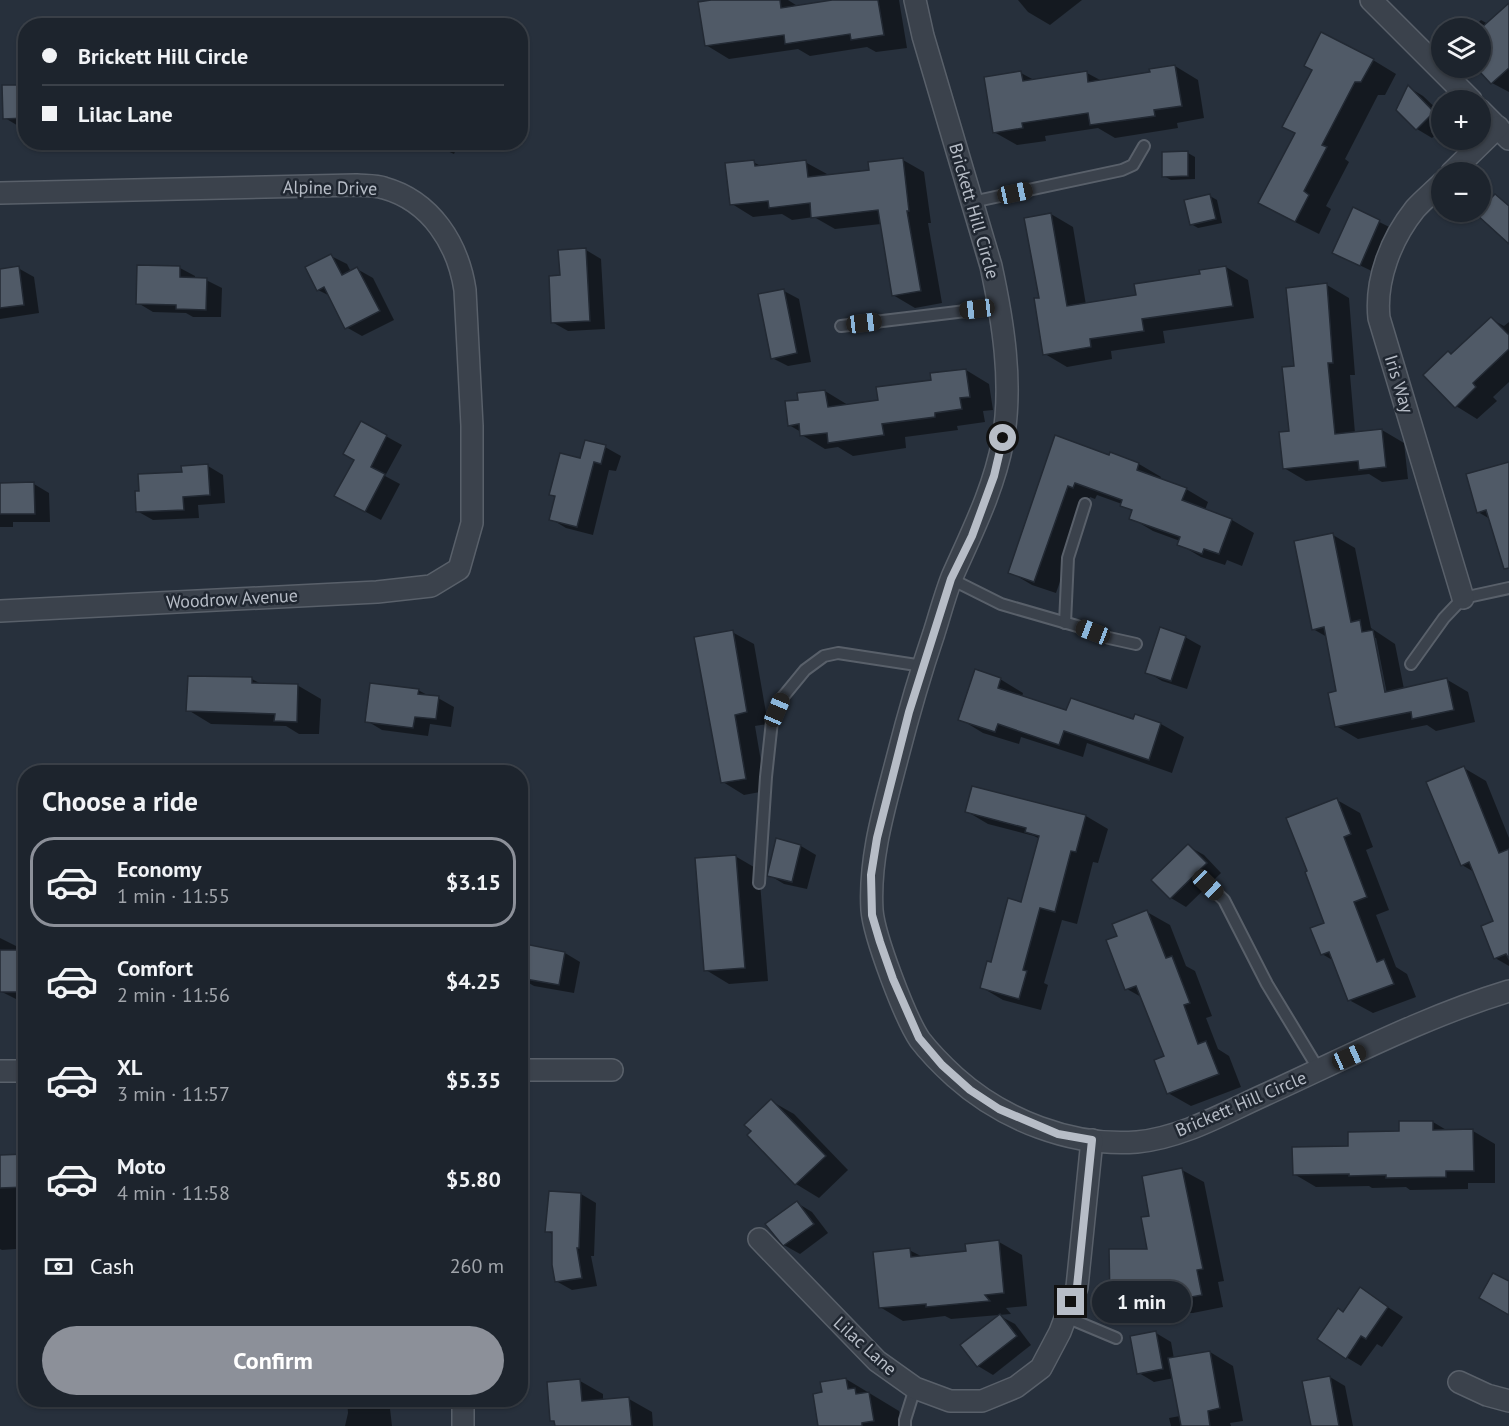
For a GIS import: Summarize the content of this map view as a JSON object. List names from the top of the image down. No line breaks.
{"streets":{"street":["Alpine Drive","Brickett Hill Circle","Iris Way","Woodrow Avenue","Lilac Lane"]},"crossings":[["Alpine Drive","Woodrow Avenue"],["Brickett Hill Circle","Lilac Lane"]],"page":{"map_buttons":["+","−"],"banner":["Brickett Hill Circle","Lilac Lane"],"heading":"Choose a ride","list":[{"name":"Economy","note":"1 min · 11:55","value":"$3.15"},{"name":"Comfort","note":"2 min · 11:56","value":"$4.25"},{"name":"XL","note":"3 min · 11:57","value":"$5.35"},{"name":"Moto","note":"4 min · 11:58","value":"$5.80"}],"pay":["Cash","260 m"],"bubble":"1 min","buttons":"Confirm"}}
